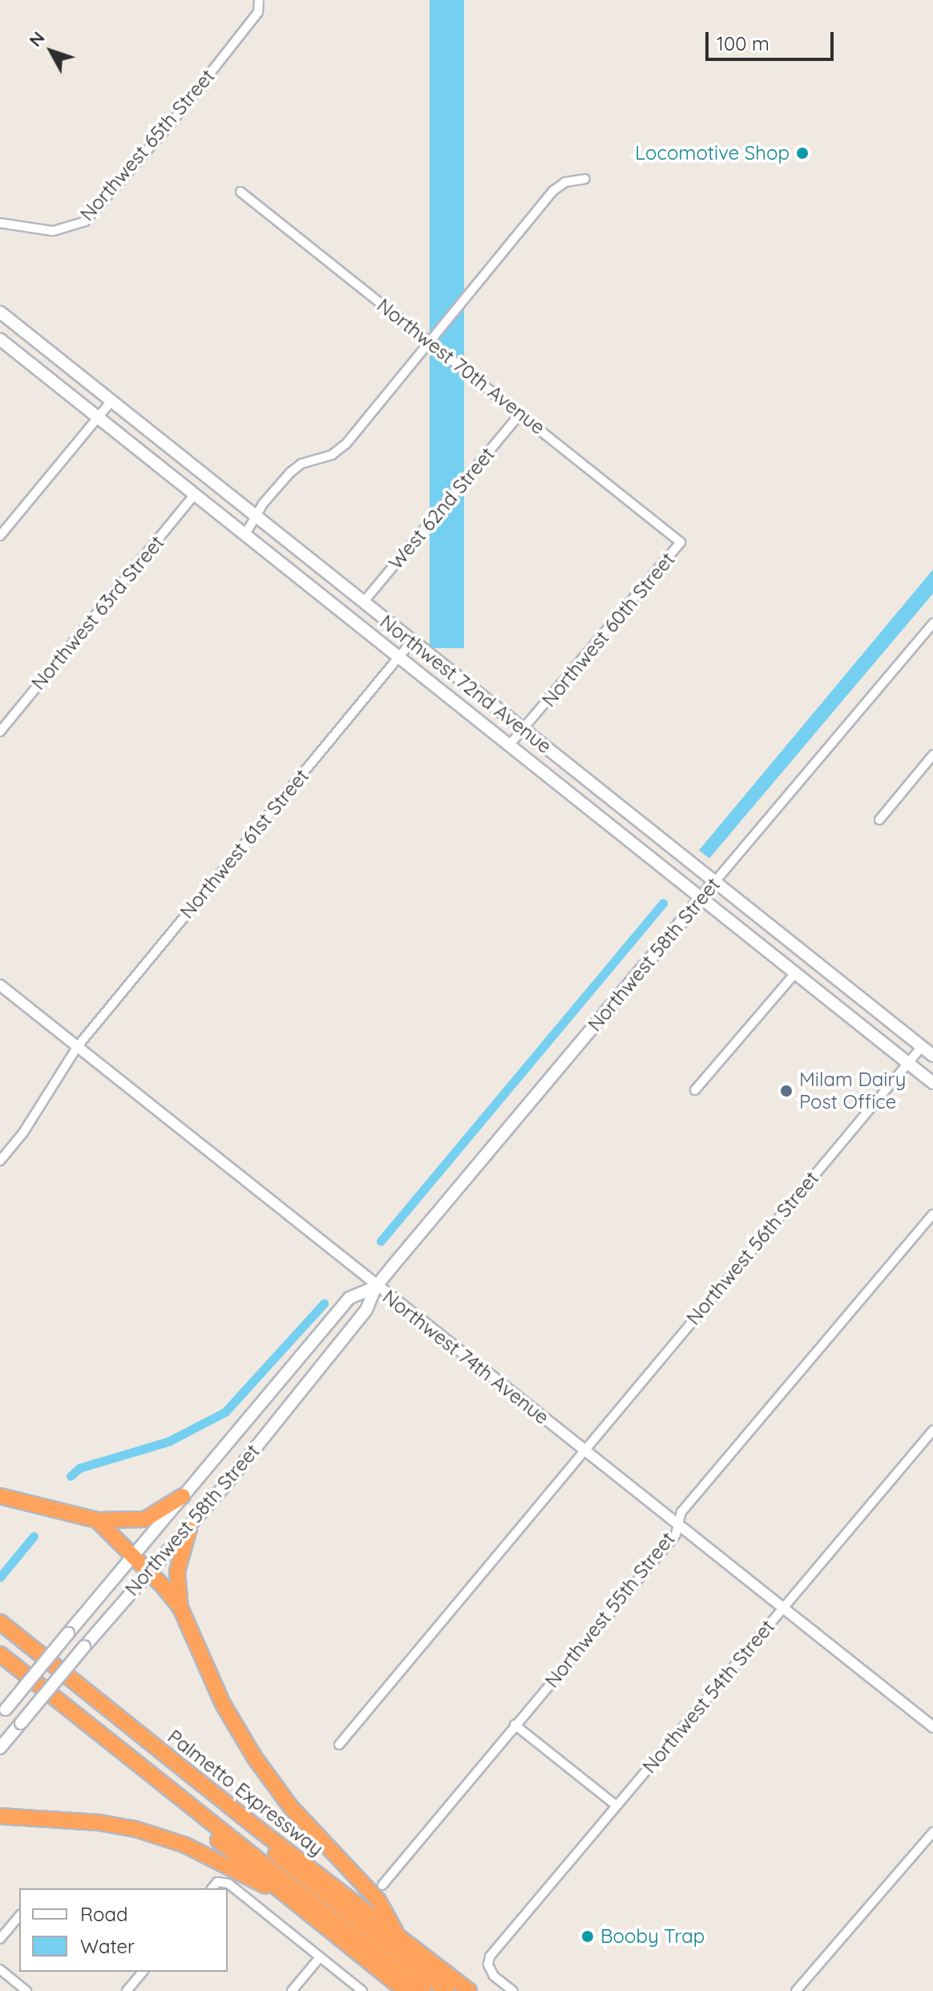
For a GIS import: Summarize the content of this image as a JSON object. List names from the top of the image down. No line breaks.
{"streets":{"highway":["Palmetto Expressway"],"main road":["Northwest 72nd Avenue","Northwest 58th Street"],"street":["Northwest 65th Street","Northwest 70th Avenue","West 62nd Street","Northwest 63rd Street","Northwest 60th Street","Northwest 61st Street","Northwest 56th Street","Northwest 74th Avenue","Northwest 55th Street","Northwest 54th Street"]},"crossings":[["Northwest 70th Avenue","West 62nd Street"],["Northwest 70th Avenue","Northwest 60th Street"],["West 62nd Street","Northwest 72nd Avenue"],["Northwest 63rd Street","Northwest 72nd Avenue"],["Northwest 60th Street","Northwest 72nd Avenue"],["Northwest 72nd Avenue","Northwest 61st Street"],["Northwest 72nd Avenue","Northwest 58th Street"],["Northwest 72nd Avenue","Northwest 56th Street"],["Northwest 61st Street","Northwest 74th Avenue"],["Northwest 58th Street","Northwest 74th Avenue"],["Northwest 56th Street","Northwest 74th Avenue"],["Northwest 74th Avenue","Northwest 55th Street"],["Northwest 74th Avenue","Northwest 54th Street"]],"places":["Locomotive Shop","Milam Dairy Post Office","Booby Trap"],"legend":["Road","Water"],"scale_bar":"100 m","north":"top left"}
